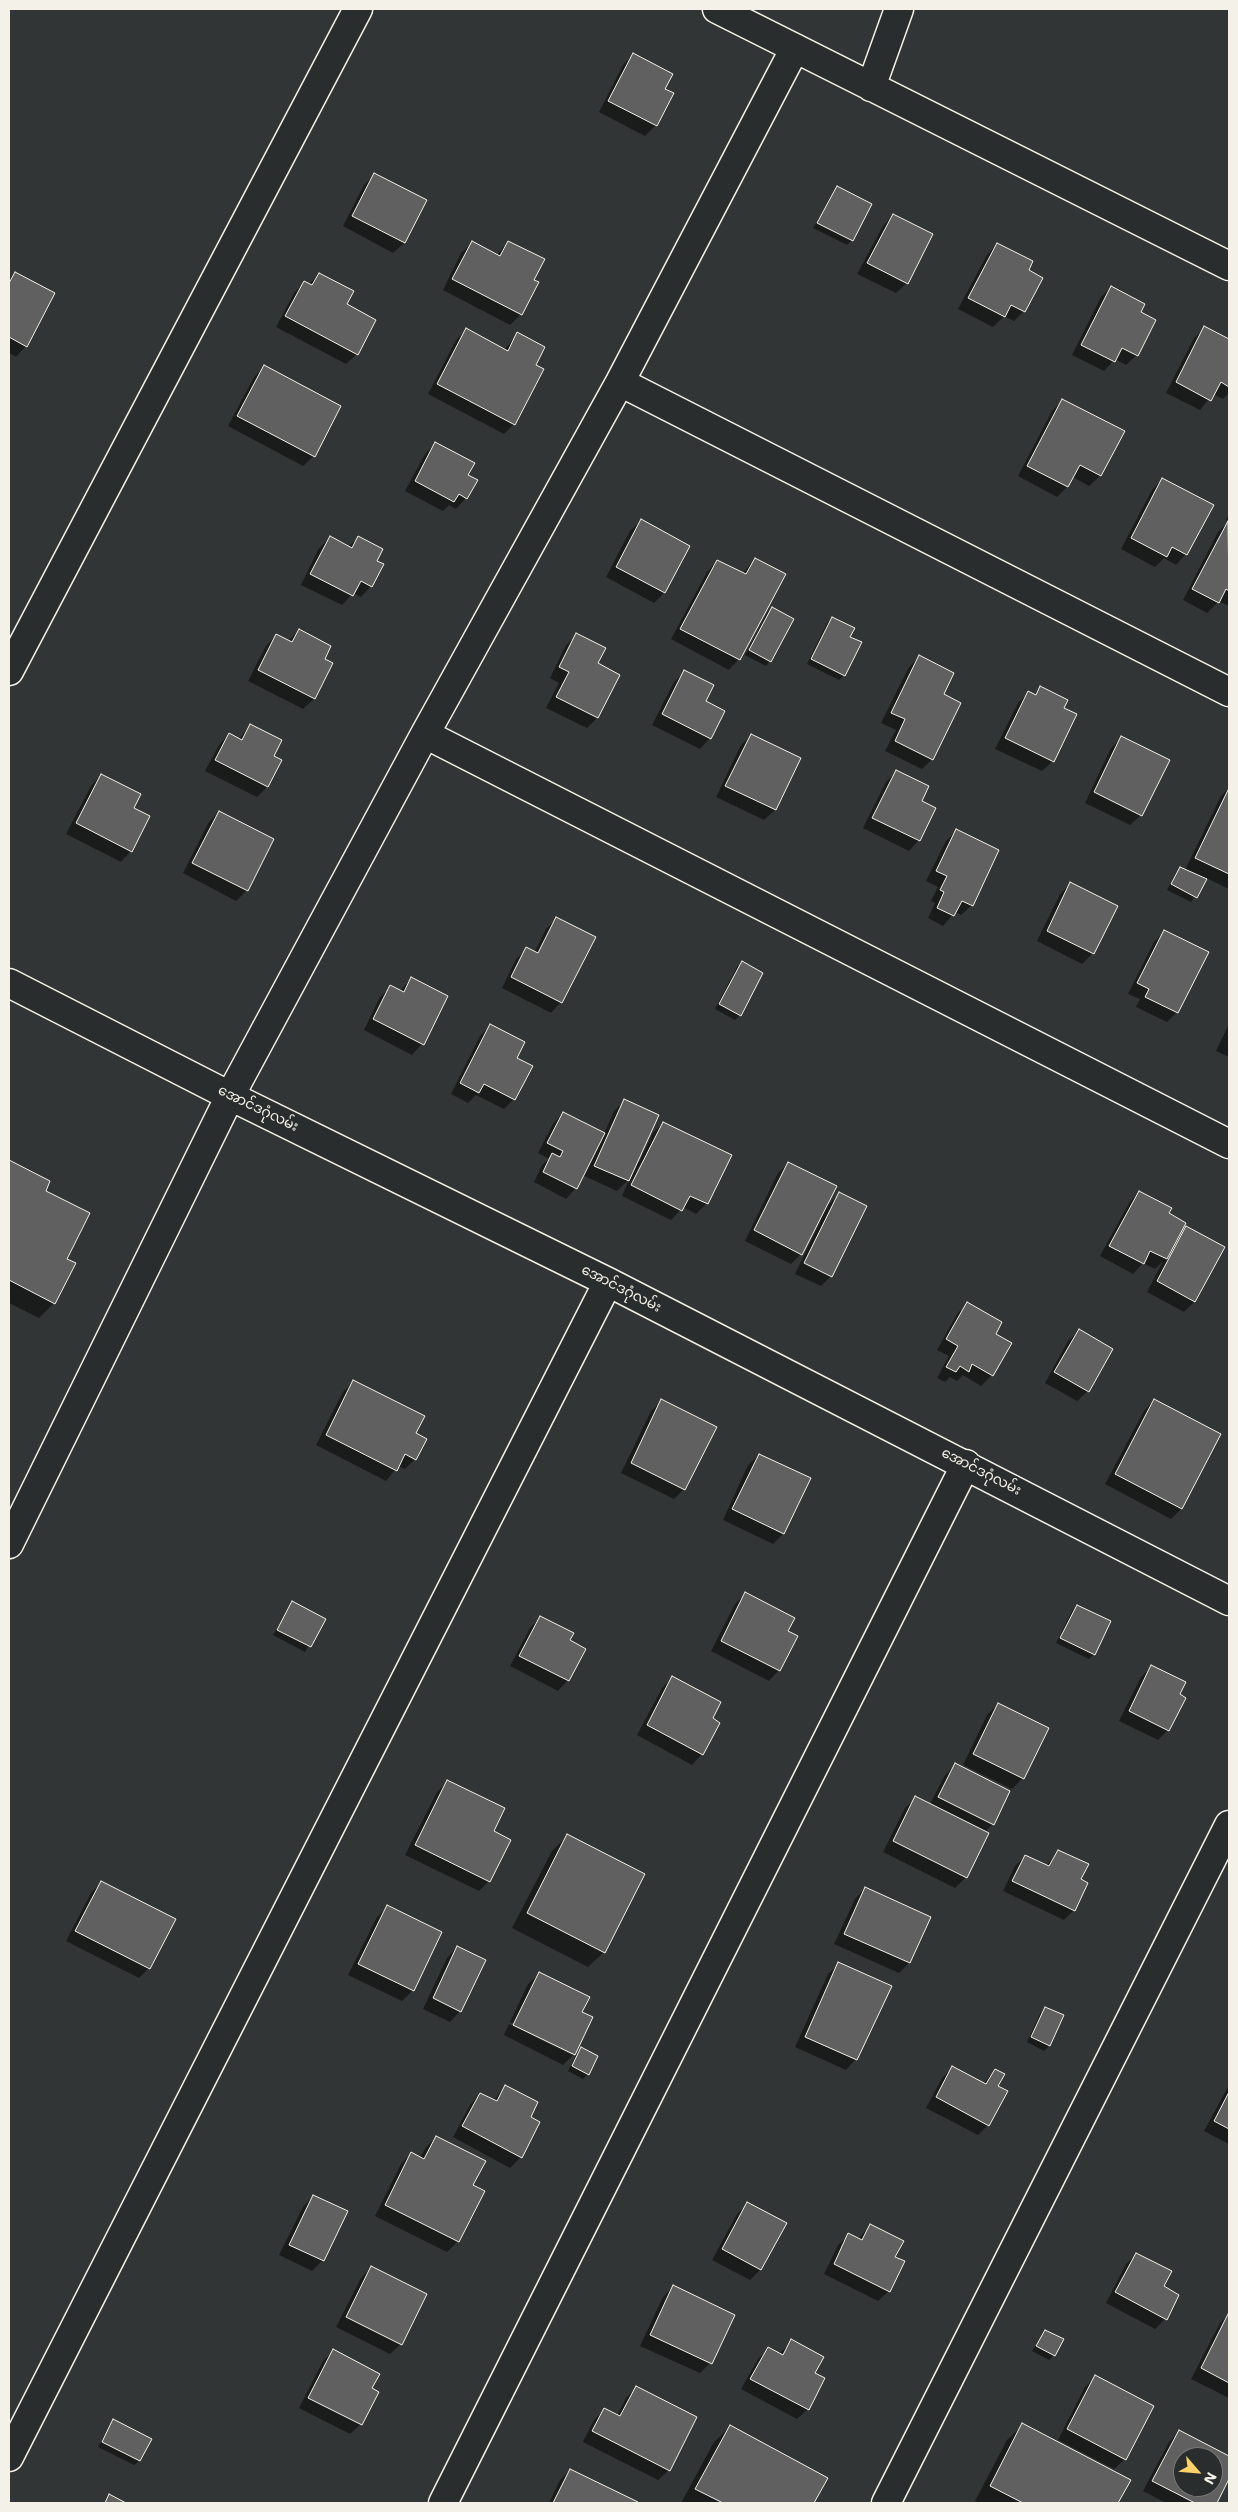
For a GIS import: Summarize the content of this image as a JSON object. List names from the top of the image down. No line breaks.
{"streets":{"street":["အောင်ဒဂုံလမ်း"]},"north":"bottom right"}
